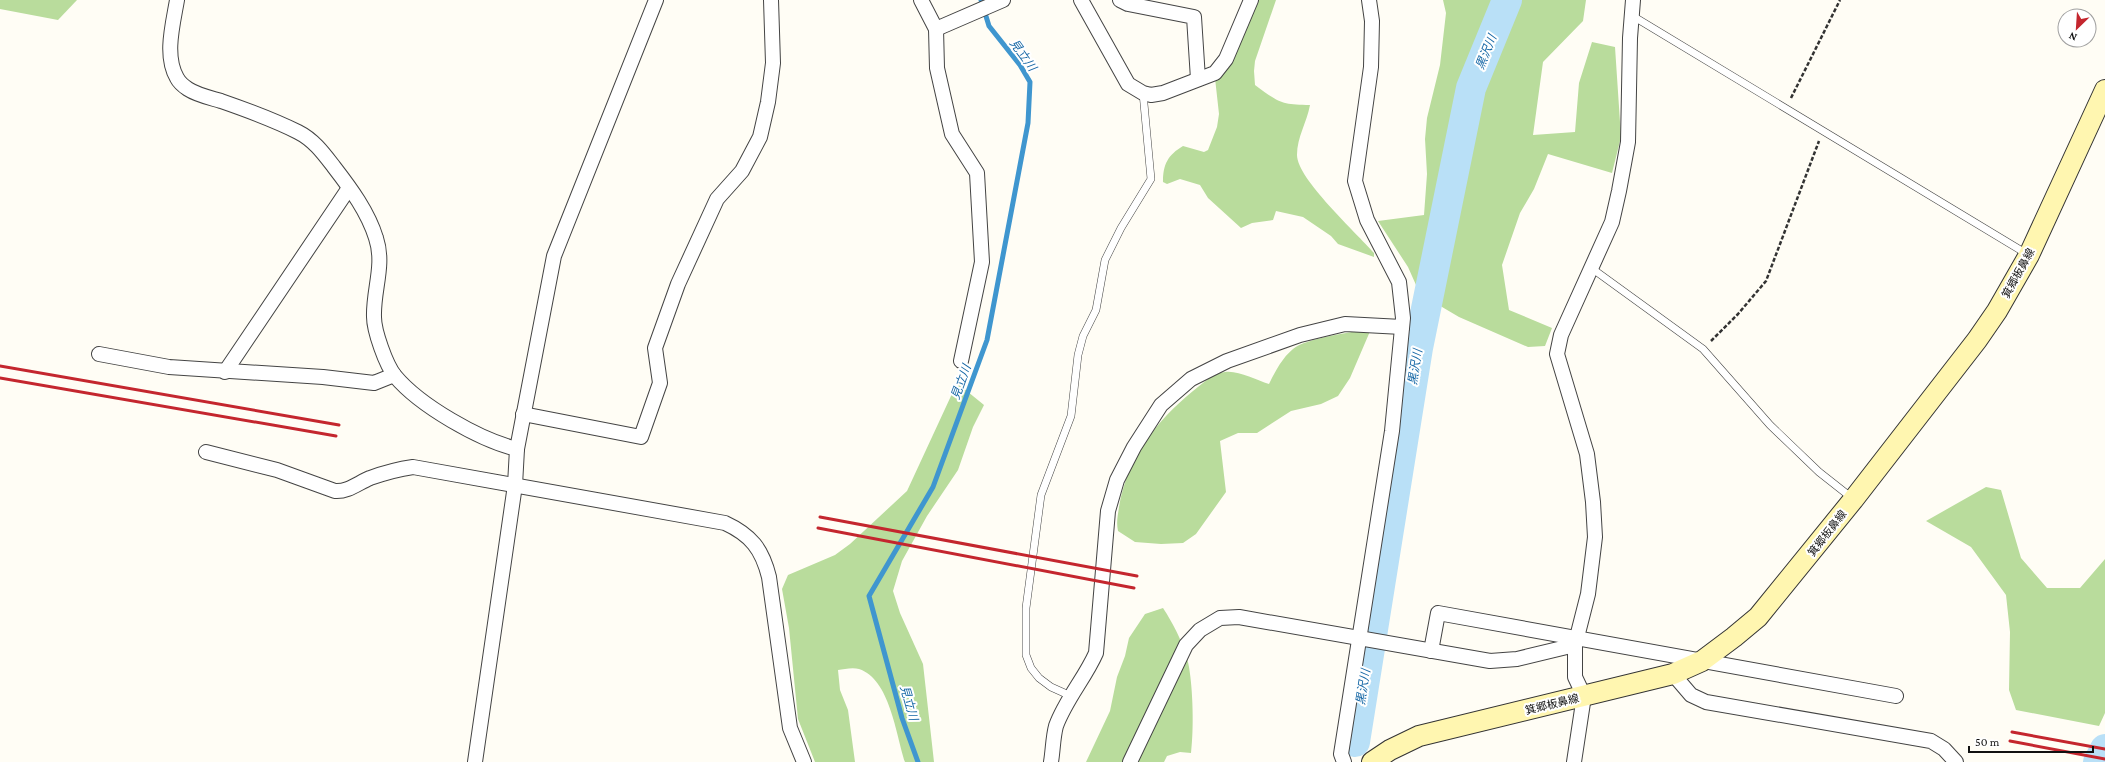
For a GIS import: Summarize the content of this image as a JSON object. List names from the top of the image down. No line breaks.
{"streets":{"main road":["箕郷板鼻線"]},"water":["黒沢川","見立川"],"scale_bar":"50 m","north":"bottom left"}
